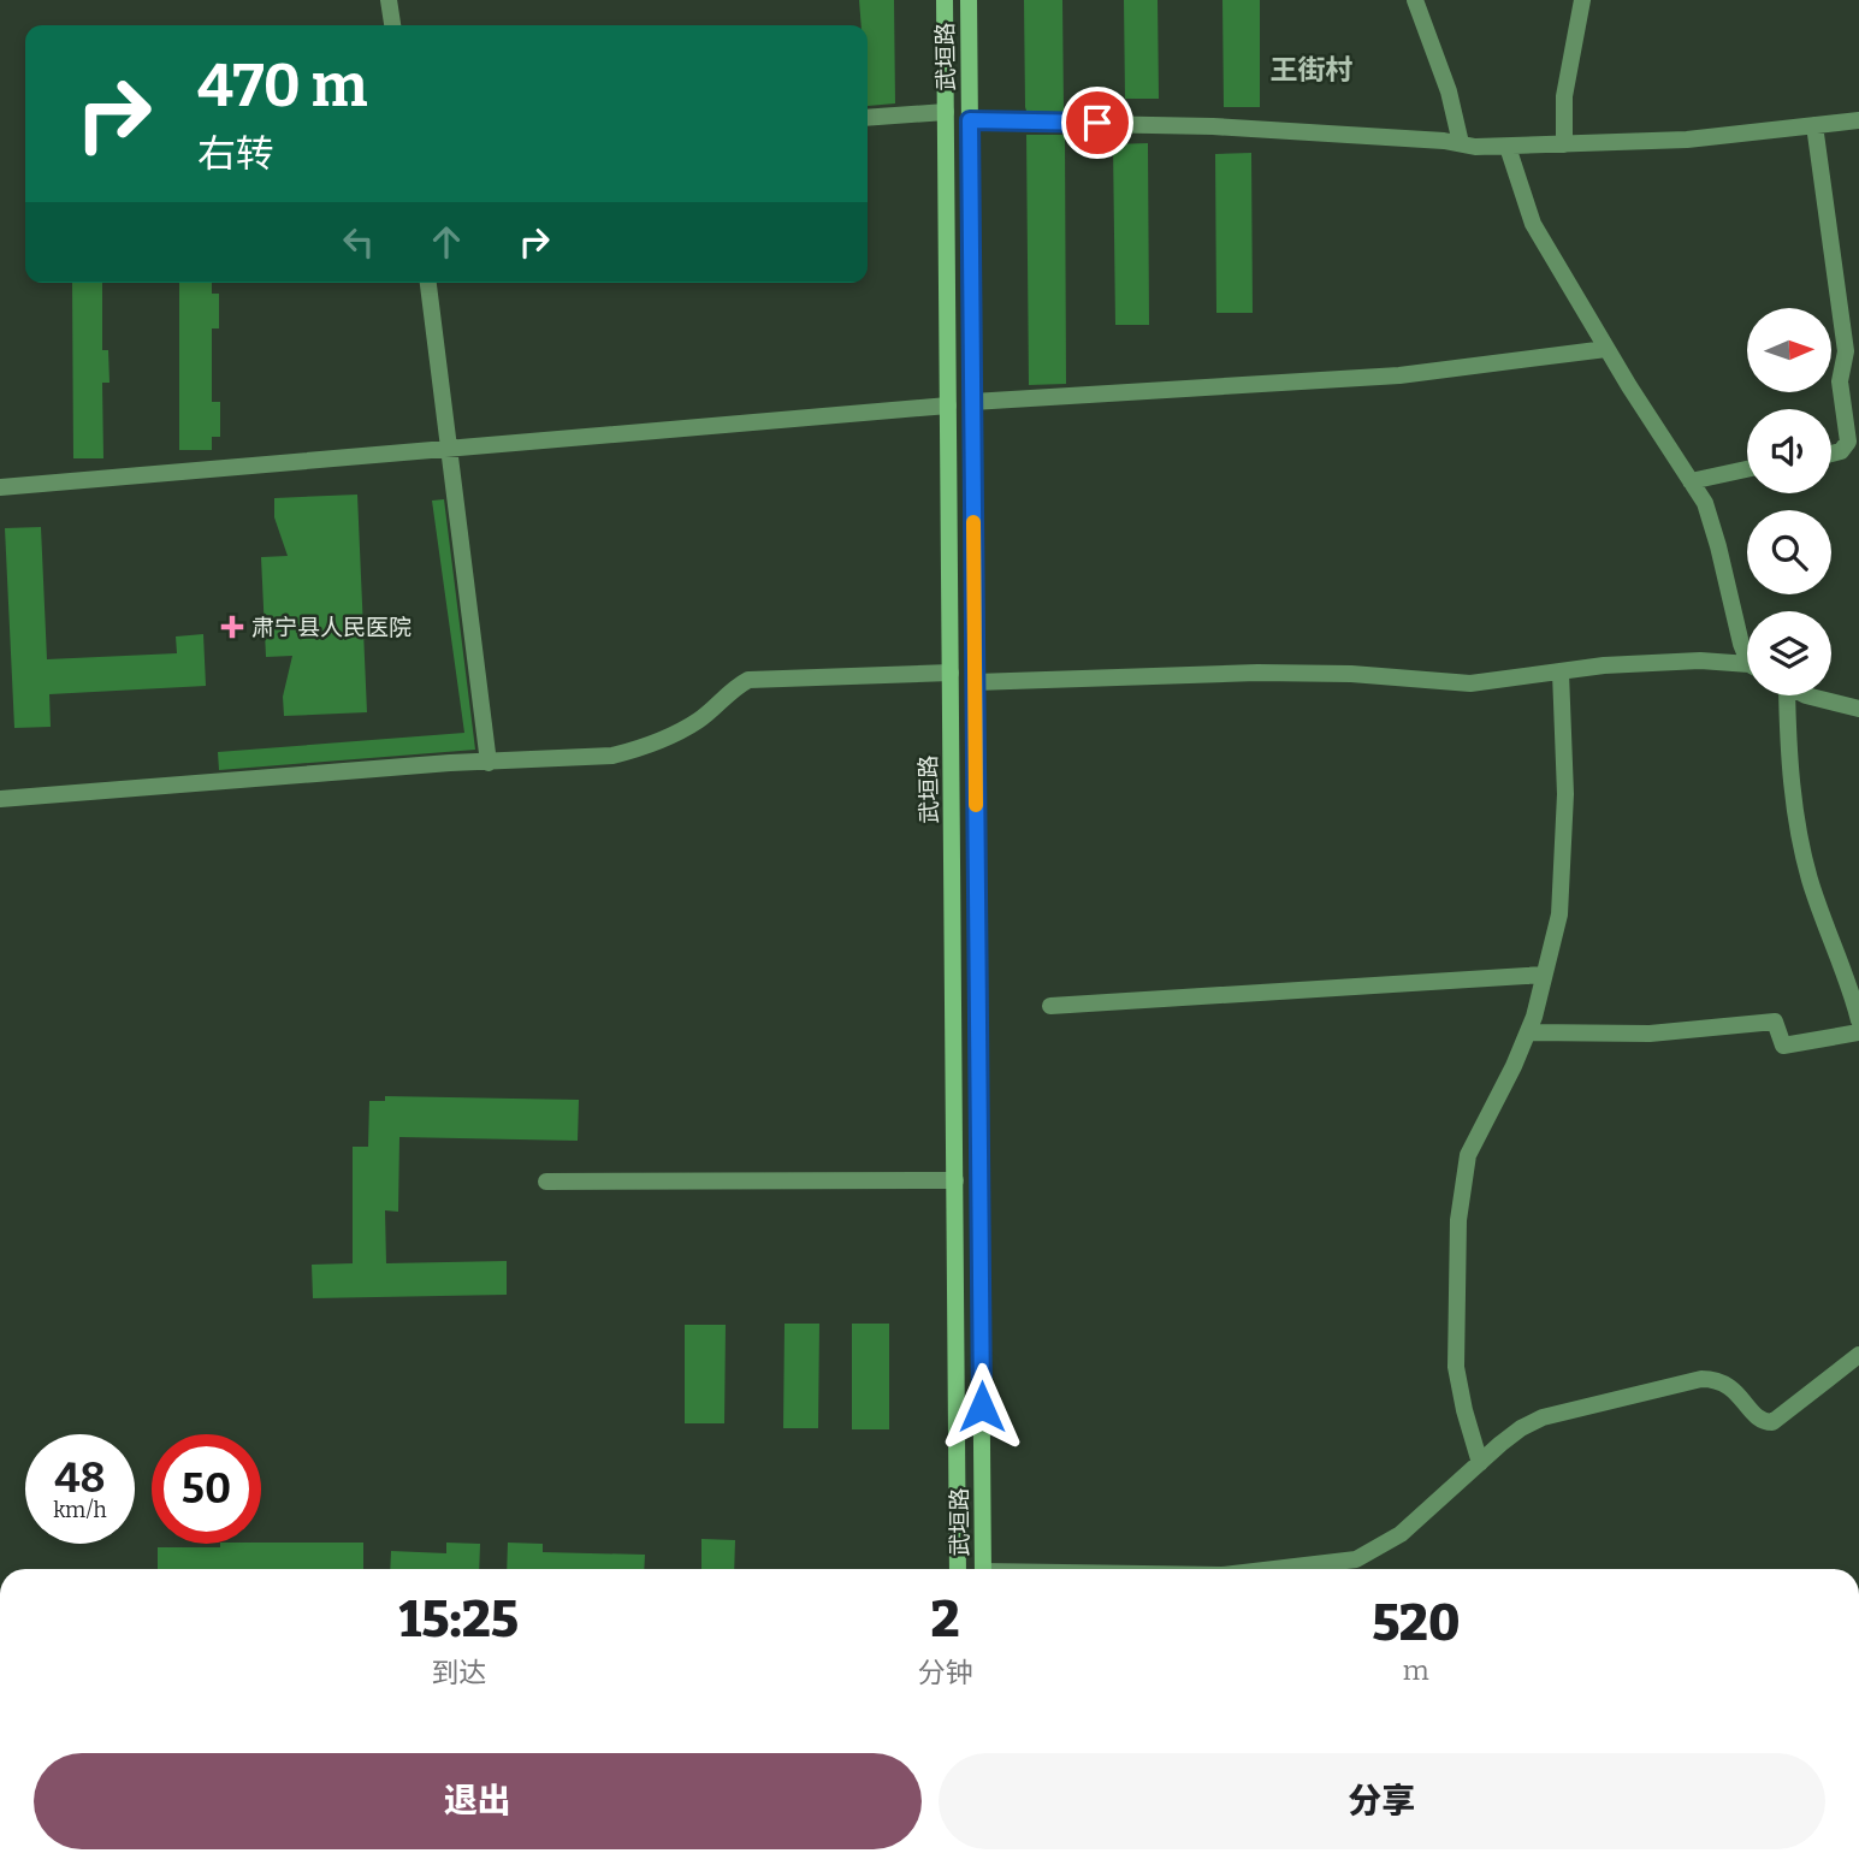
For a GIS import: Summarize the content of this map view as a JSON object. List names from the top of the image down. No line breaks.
{"streets":{"main road":["武垣路"]},"districts":["王街村"],"places":{"health":["肃宁县人民医院"]},"north":"right","page":{"turn":["470 m","右转"],"speed":"48 km/h","limit":"50","eta":["15:25","到达","2","分钟","520","m"],"buttons":["退出","分享"]}}
